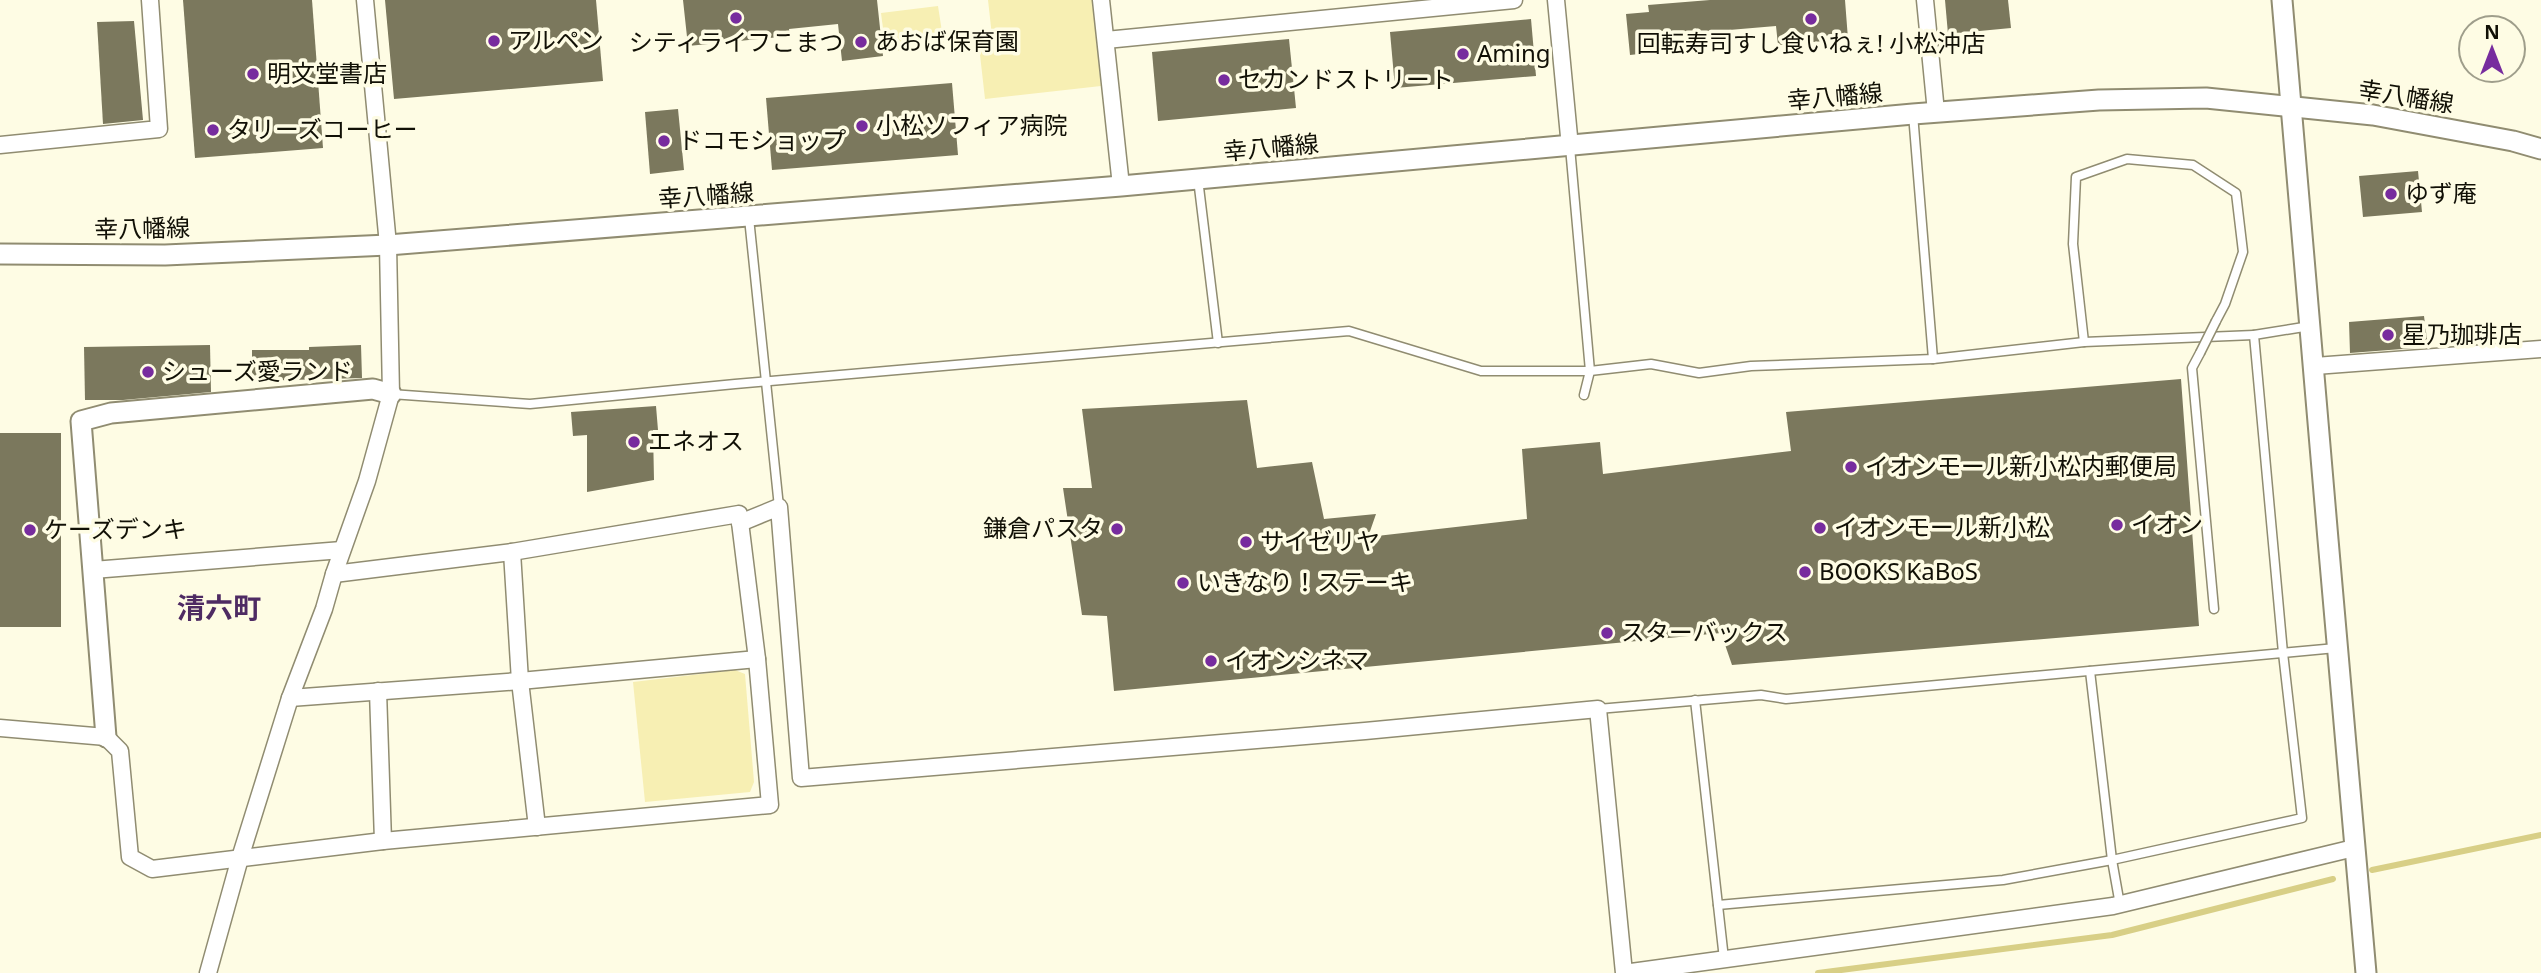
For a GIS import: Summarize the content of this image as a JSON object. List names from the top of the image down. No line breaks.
{"streets":{"street":["幸八幡線"]},"districts":["清六町"],"places":["シティライフこまつ","回転寿司すし食いねぇ! 小松沖店","アルペン","あおば保育園","Aming","明文堂書店","セカンドストリート","小松ソフィア病院","タリーズコーヒー","ドコモショップ","ゆず庵","星乃珈琲店","シューズ愛ランド","エネオス","イオンモール新小松内郵便局","イオン","イオンモール新小松","鎌倉パスタ","ケーズデンキ","サイゼリヤ","BOOKS KaBoS","いきなり！ステーキ","スターバックス","イオンシネマ"],"north":"top"}
